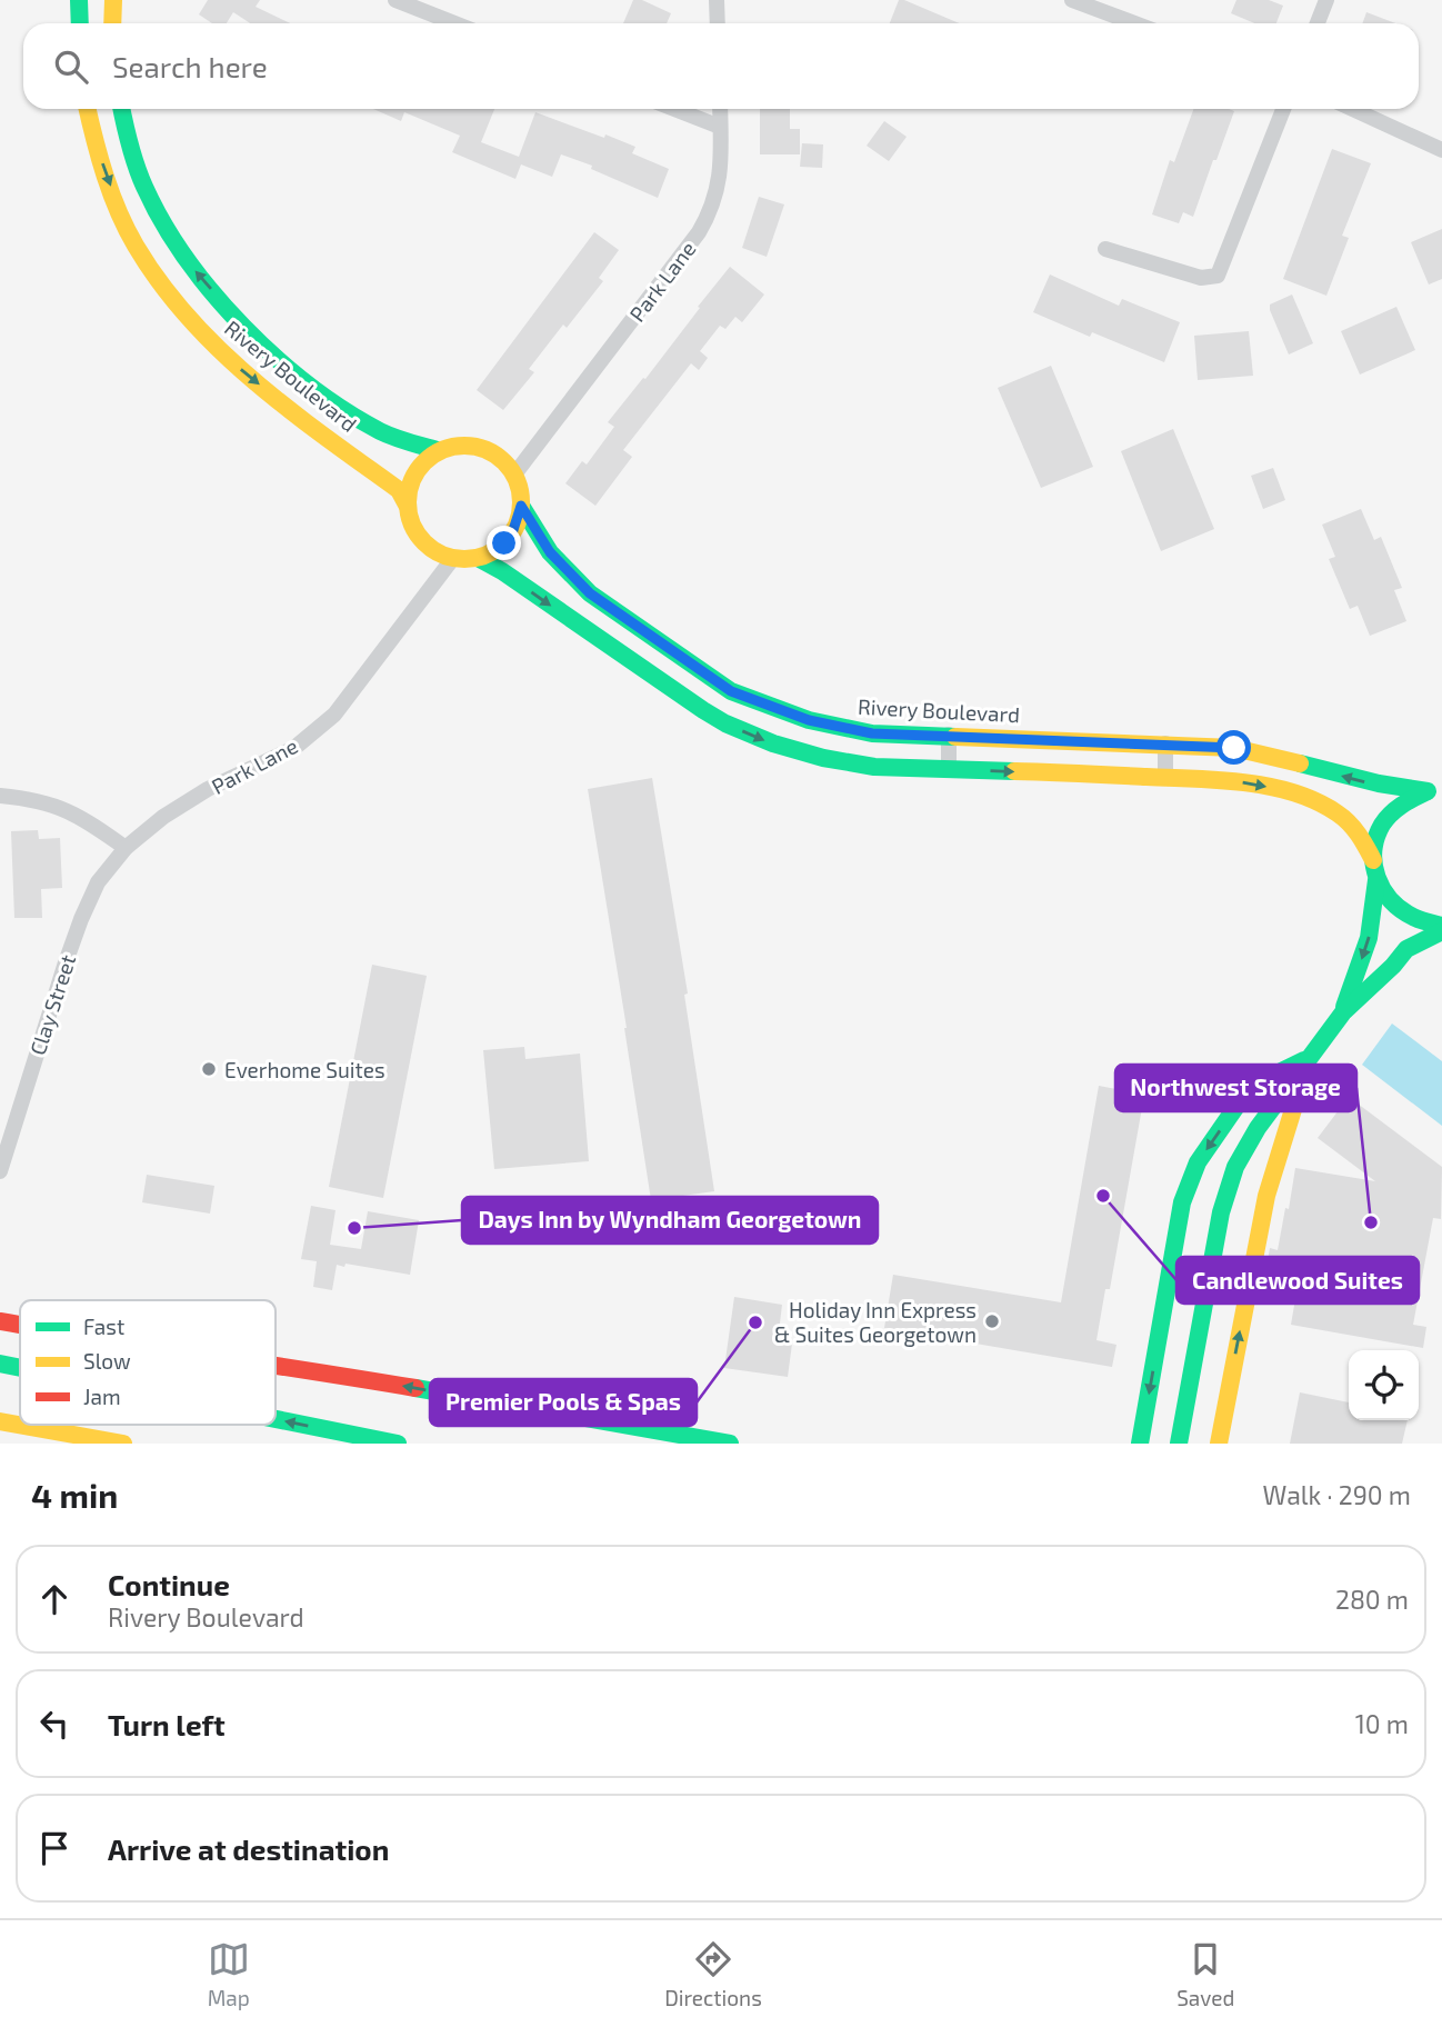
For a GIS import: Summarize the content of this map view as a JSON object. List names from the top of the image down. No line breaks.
{"streets":{"main road":["Rivery Boulevard"],"street":["Park Lane","Clay Street"]},"crossings":[["Park Lane","Rivery Boulevard"],["Park Lane","Clay Street"]],"places":["Everhome Suites","Candlewood Suites","Northwest Storage","Days Inn by Wyndham Georgetown","Holiday Inn Express & Suites Georgetown","Premier Pools & Spas"],"legend":["Fast","Slow","Jam"],"page":{"search":"Search here","heading":["4 min","Walk · 290 m"],"list":[["Continue","Rivery Boulevard","280 m"],["Turn left","10 m"],"Arrive at destination"],"nav":["Map","Directions","Saved"]}}
